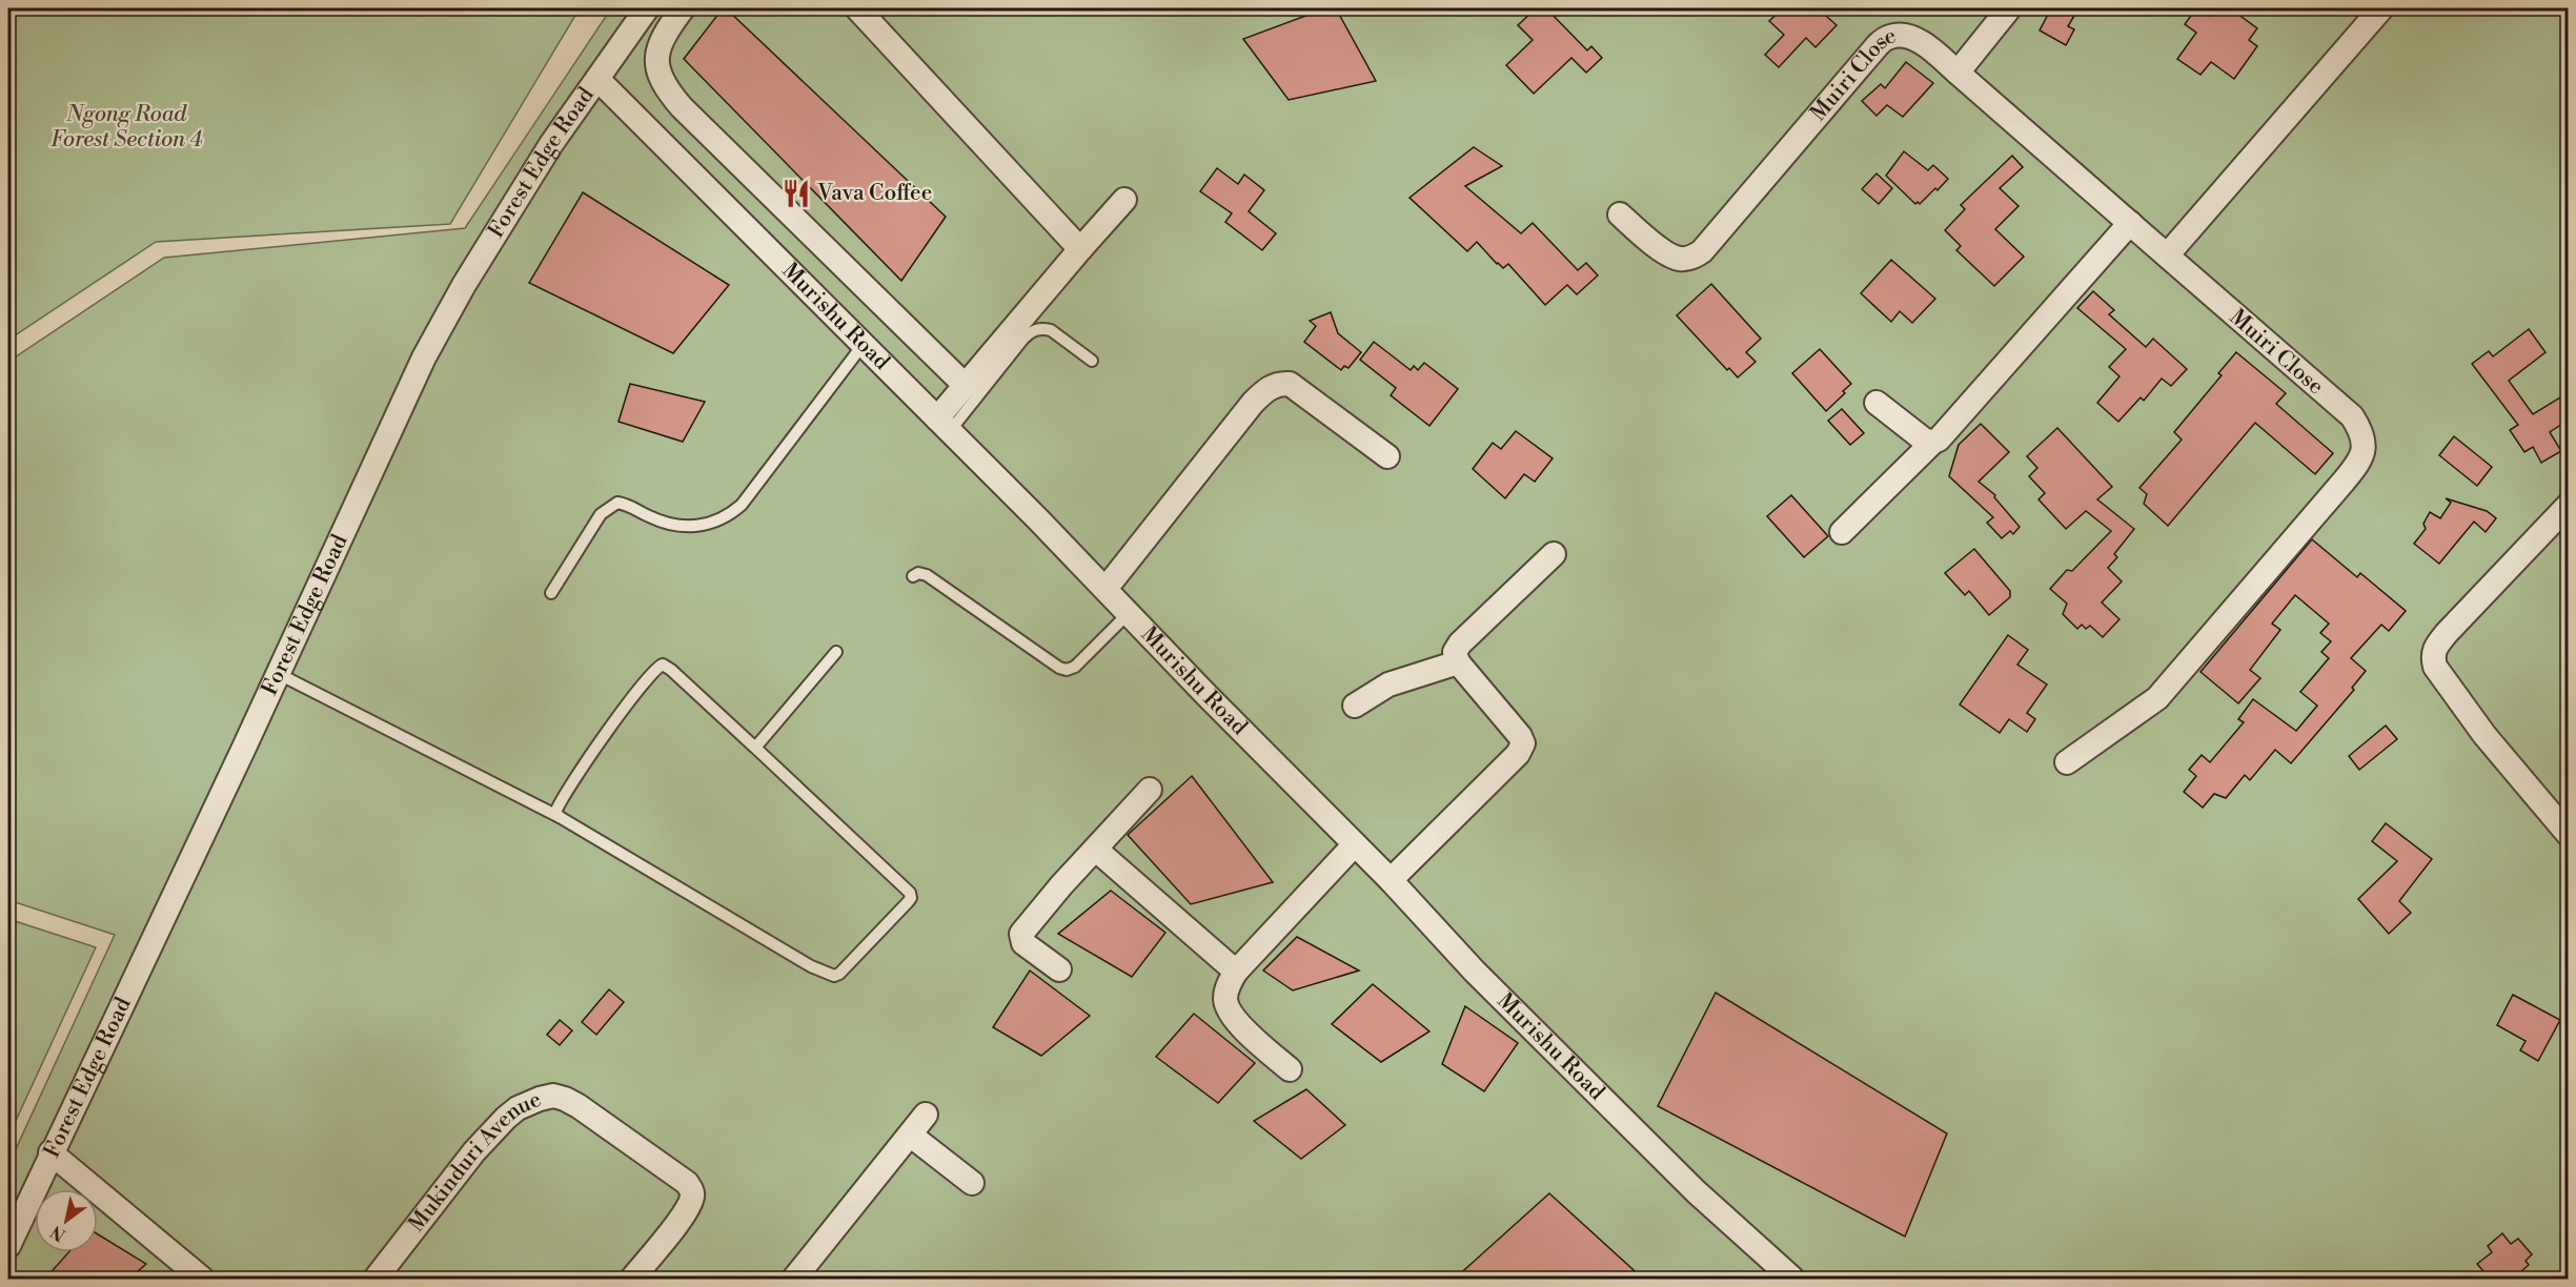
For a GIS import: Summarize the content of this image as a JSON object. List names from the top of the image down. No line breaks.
{"streets":{"street":["Muiri Close","Forest Edge Road","Murishu Road","Mukinduri Avenue"]},"crossings":[["Forest Edge Road","Murishu Road"]],"parks":["Ngong Road Forest Section 4"],"places":{"restaurant":["Vava Coffee"]},"north":"bottom left"}
